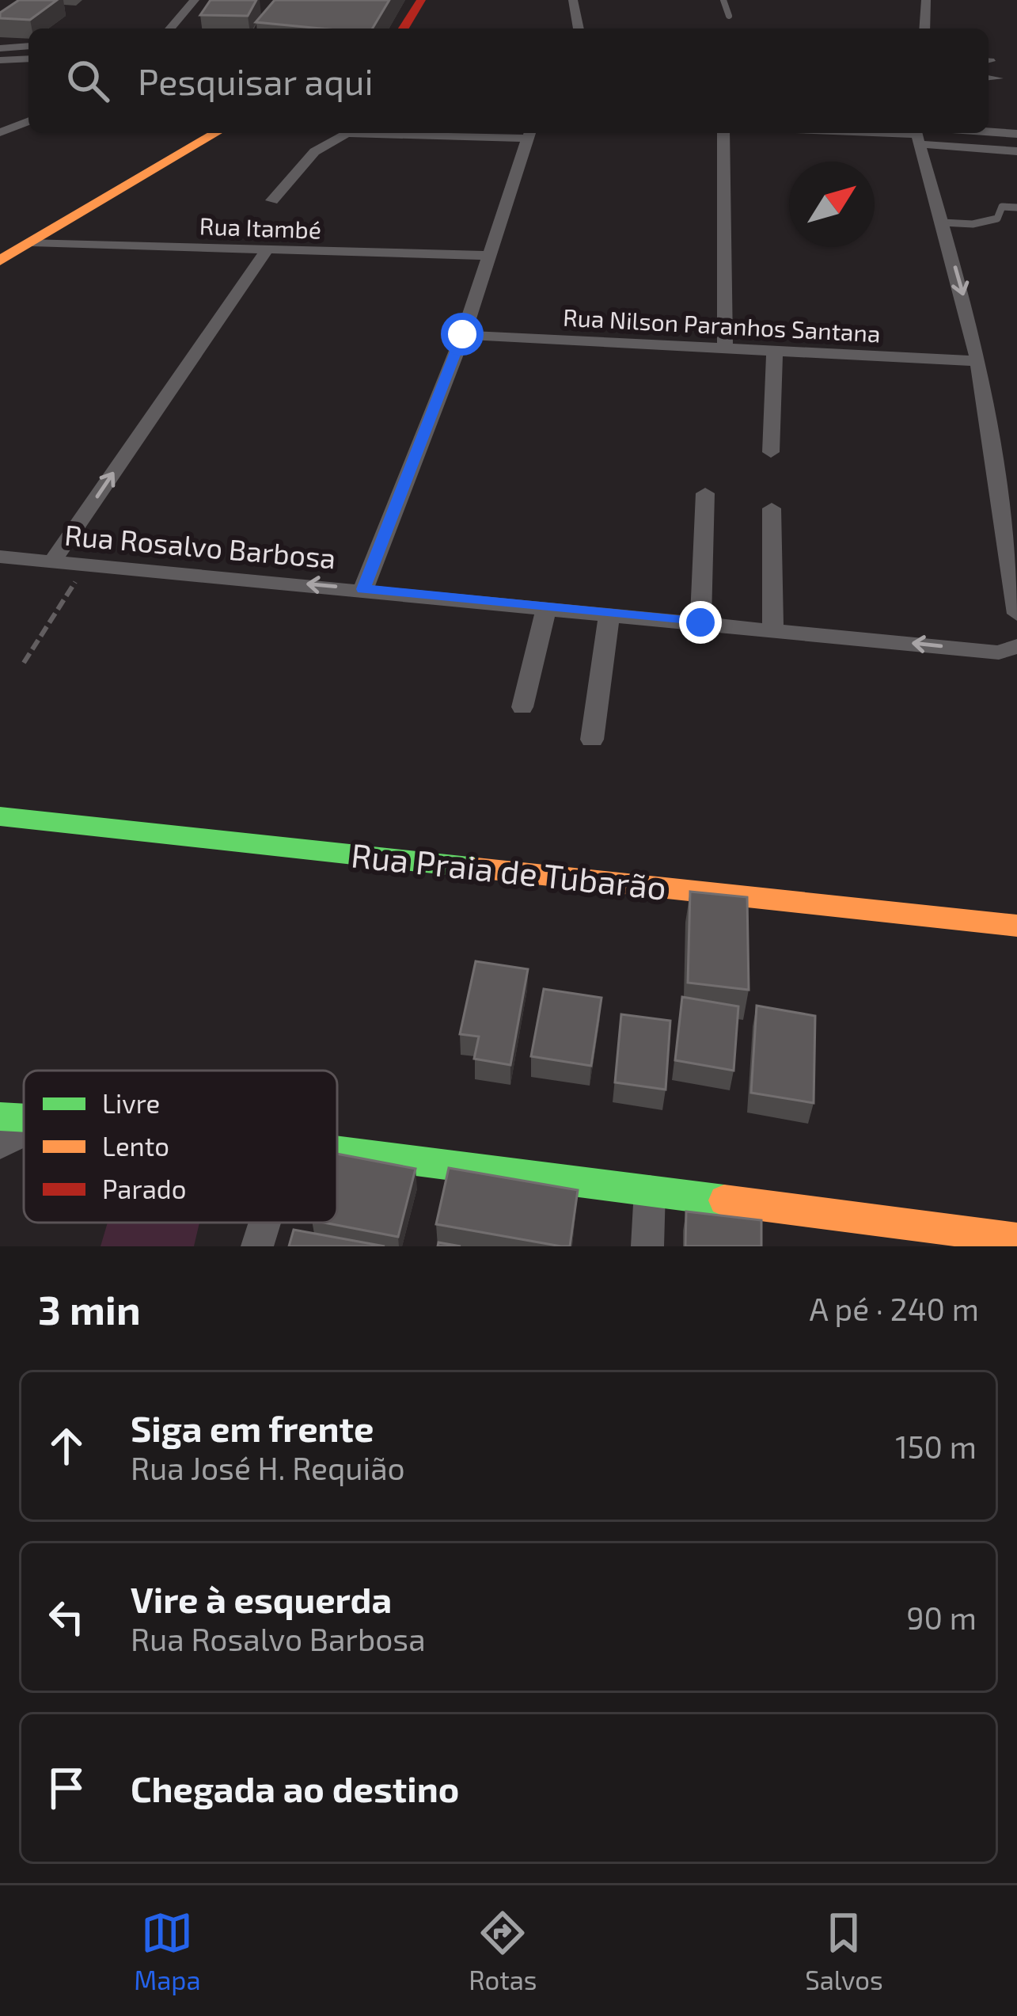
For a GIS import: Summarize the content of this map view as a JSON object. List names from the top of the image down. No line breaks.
{"streets":{"street":["Rua Itambé","Rua Nilson Paranhos Santana","Rua Rosalvo Barbosa","Rua Praia de Tubarão"]},"one_way":["Rua Rosalvo Barbosa"],"legend":["Livre","Lento","Parado"],"north":"top right","page":{"search":"Pesquisar aqui","heading":["3 min","A pé · 240 m"],"list":[["Siga em frente","Rua José H. Requião","150 m"],["Vire à esquerda","Rua Rosalvo Barbosa","90 m"],"Chegada ao destino"],"nav":["Mapa","Rotas","Salvos"]}}
